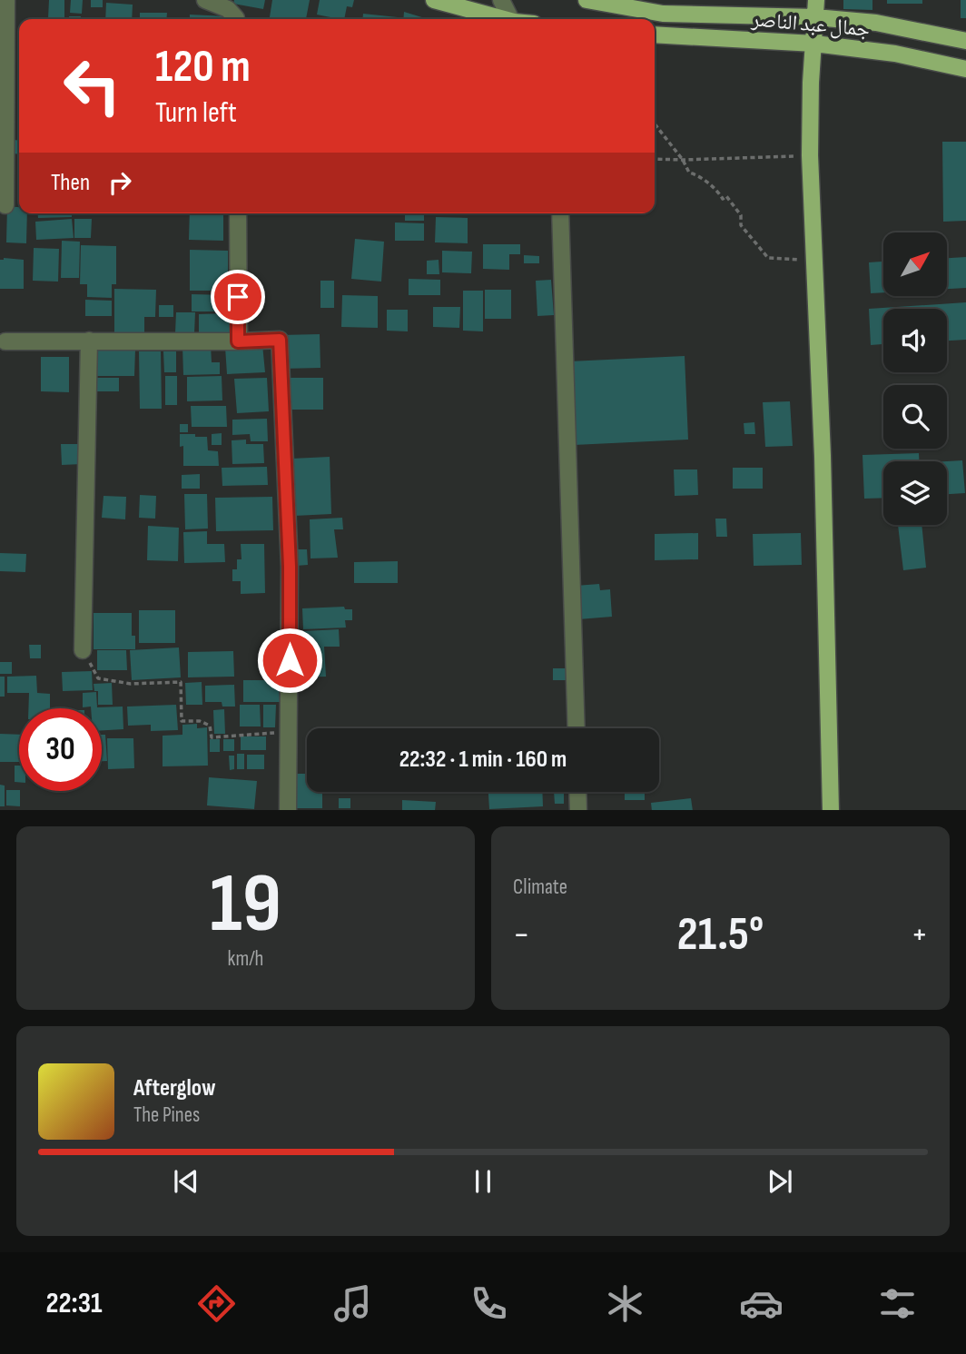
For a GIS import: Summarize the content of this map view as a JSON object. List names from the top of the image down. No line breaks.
{"streets":{"main road":["جمال عبد الناصر"]},"north":"top right","page":{"turn":["120 m","Turn left"],"then":"Then","limit":"30","trip":"22:32 · 1 min · 160 m","tile":[["19","km/h"],"Climate"],"heat":["−","21.5°","+"],"song":["Afterglow","The Pines"],"tabs":"22:31"}}
